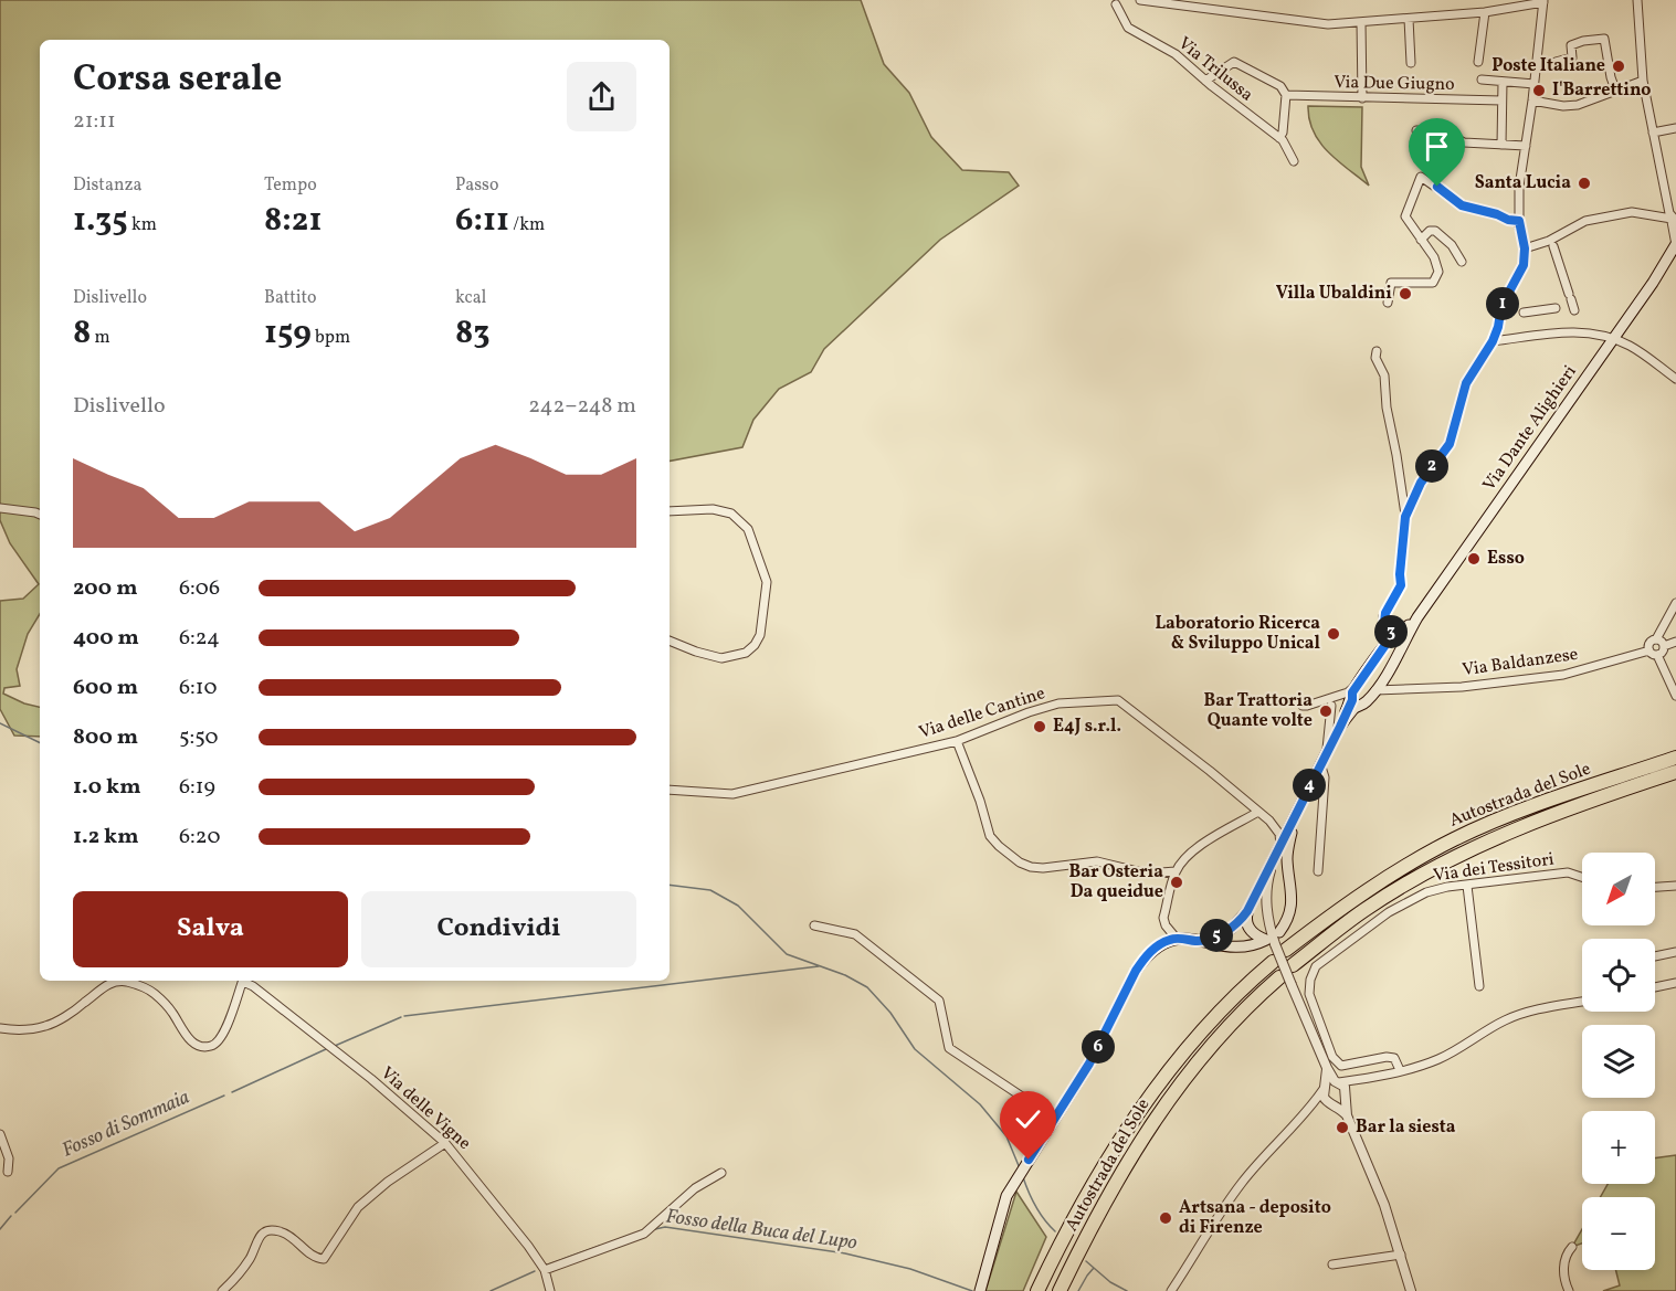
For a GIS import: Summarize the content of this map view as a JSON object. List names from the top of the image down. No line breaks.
{"streets":{"highway":["Autostrada del Sole"],"main road":["Via Dante Alighieri"],"street":["Via Trilussa","Via Due Giugno","Via Baldanzese","Via delle Cantine","Via dei Tessitori","Via delle Vigne"]},"crossings":[["Via Dante Alighieri","Via Baldanzese"],["Via Dante Alighieri","Via delle Cantine"],["Via Dante Alighieri","Autostrada del Sole"]],"water":["Fosso di Sommaia","Fosso della Buca del Lupo"],"places":["Poste Italiane","I'Barrettino","Santa Lucia","Villa Ubaldini","Esso","Laboratorio Ricerca & Sviluppo Unical","Bar Trattoria Quante volte","E4J s.r.l.","Bar Osteria Da queidue","Bar la siesta","Artsana - deposito di Firenze"],"north":"bottom left","page":{"heading":["Corsa serale","21:11"],"stats":[["Distanza","1.35 km"],["Tempo","8:21"],["Passo","6:11 /km"],["Dislivello","8 m"],["Battito","159 bpm"],["kcal","83"]],"pins":["1","2","3","4","5","6"],"chart":["Dislivello","242–248 m"],"list":[{"name":"200 m","note":"6:06"},{"name":"400 m","note":"6:24"},{"name":"600 m","note":"6:10"},{"name":"800 m","note":"5:50"},{"name":"1.0 km","note":"6:19"},{"name":"1.2 km","note":"6:20"}],"map_buttons":["+","−"],"buttons":["Salva","Condividi"]}}
